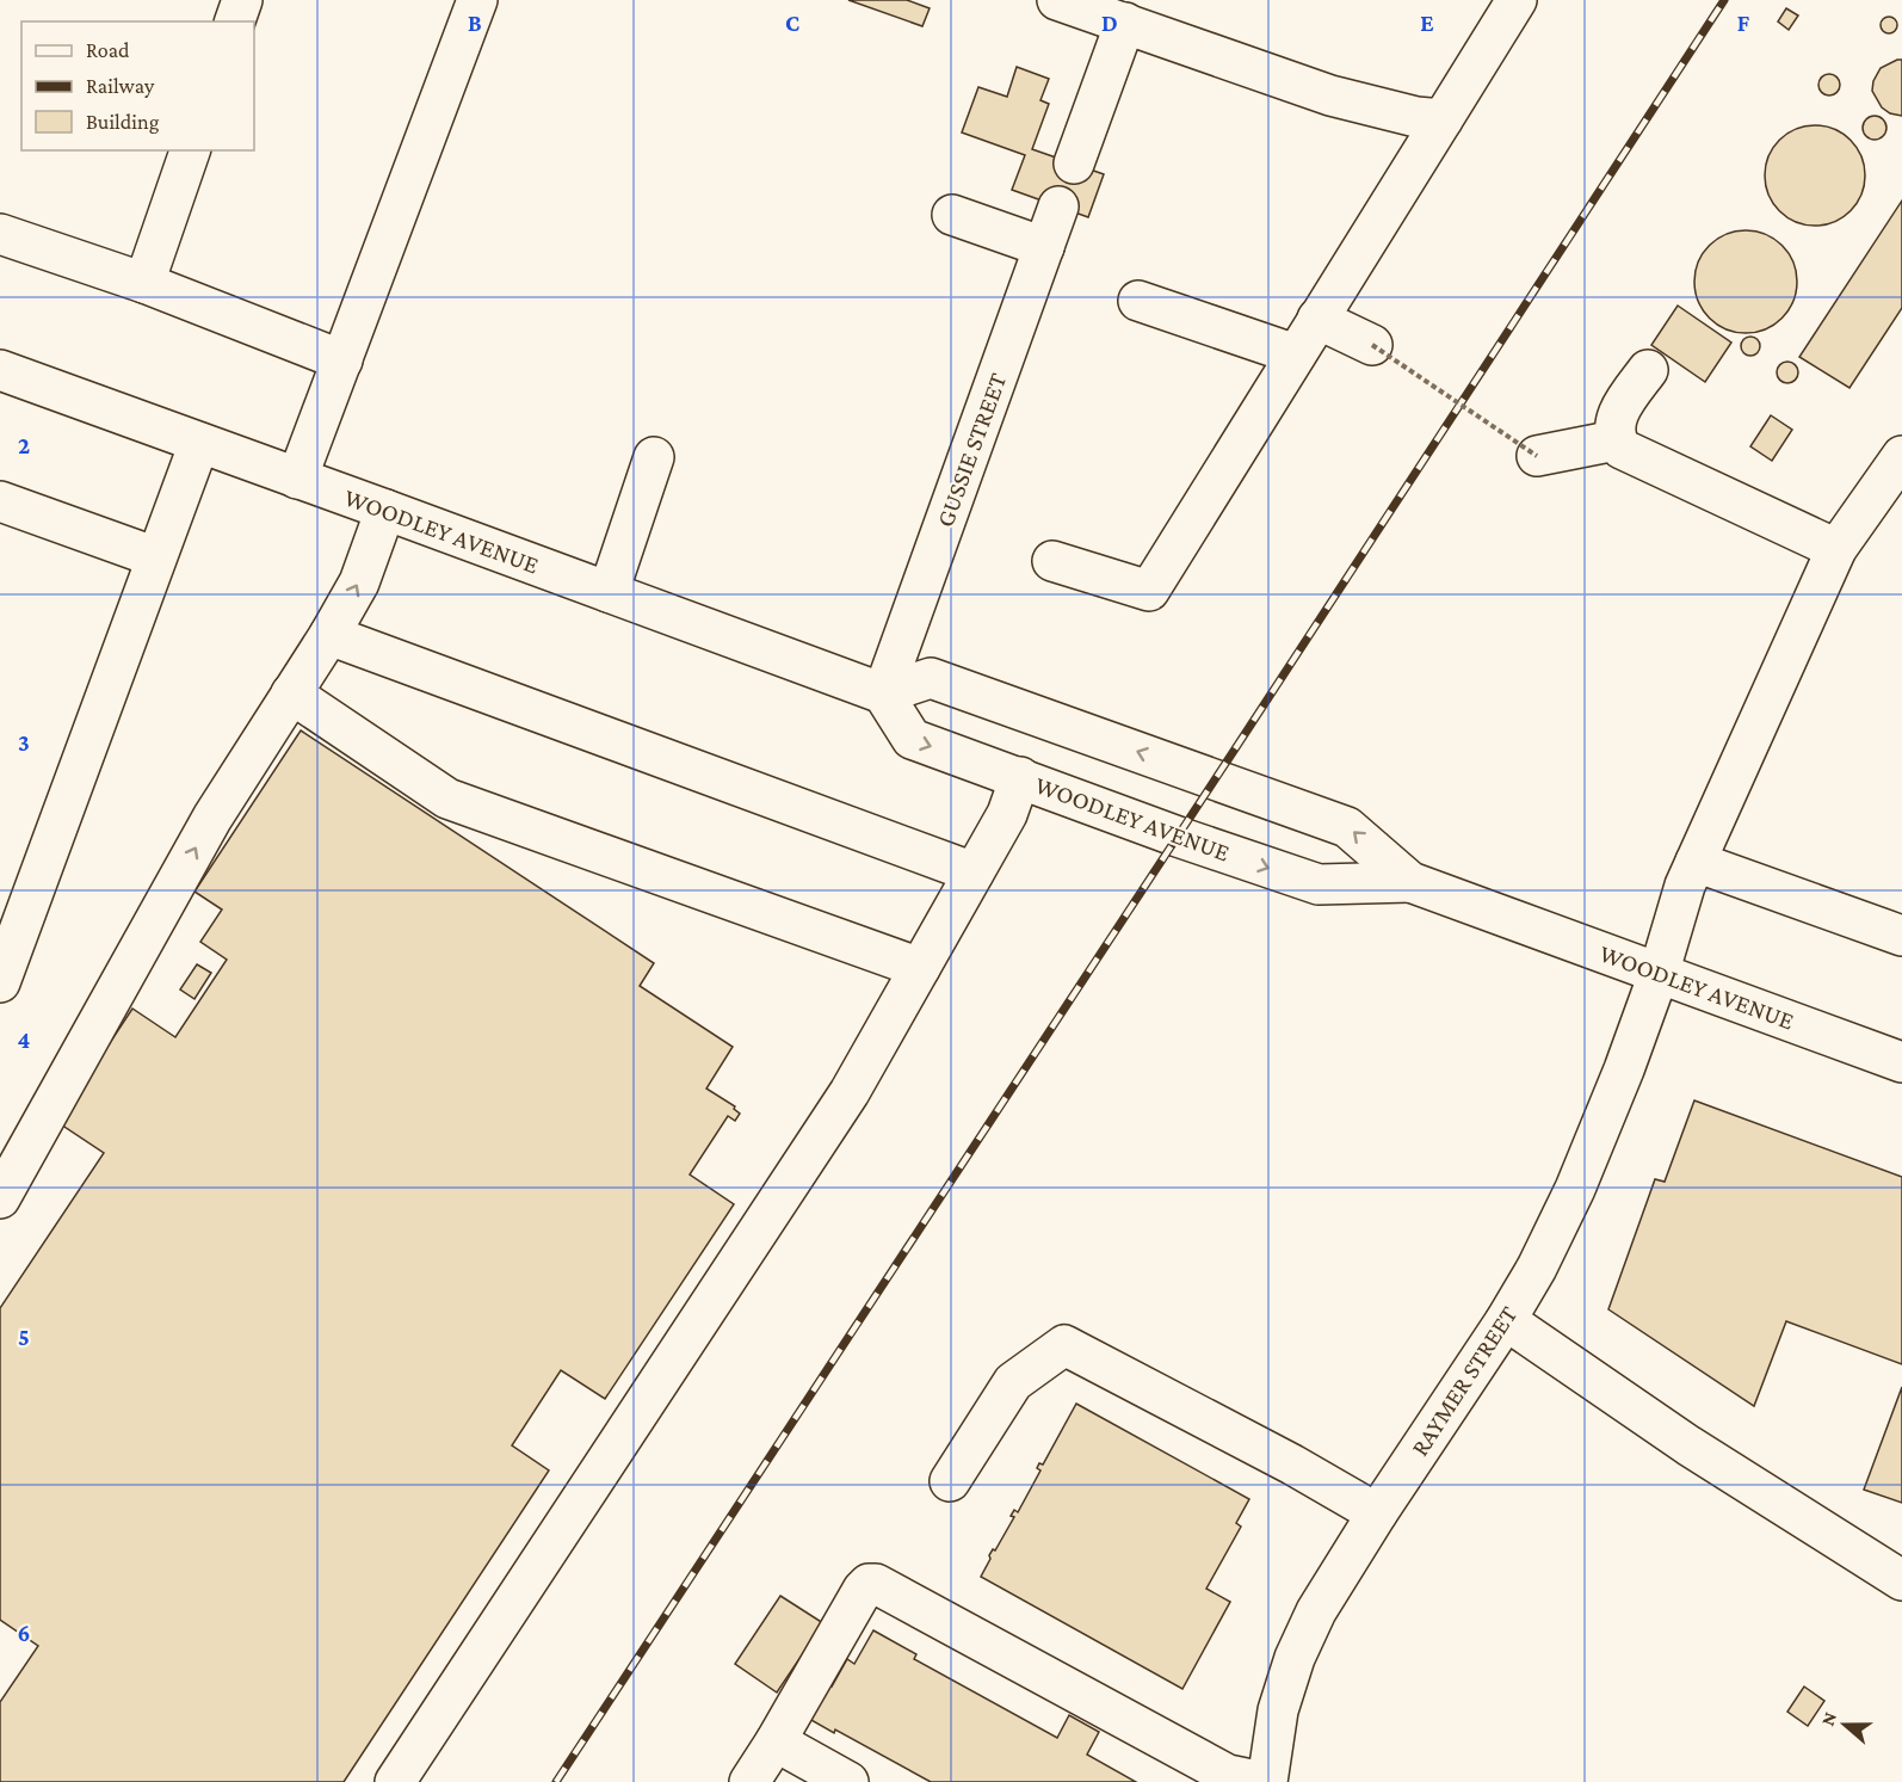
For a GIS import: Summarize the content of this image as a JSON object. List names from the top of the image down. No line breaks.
{"streets":{"main road":["GUSSIE STREET","WOODLEY AVENUE","RAYMER STREET"]},"crossings":[["GUSSIE STREET","WOODLEY AVENUE"],["WOODLEY AVENUE","RAYMER STREET"]],"legend":["Road","Railway","Building"],"north":"left","grid":{"columns":["B","C","D","E","F"],"rows":["2","3","4","5","6"]}}
